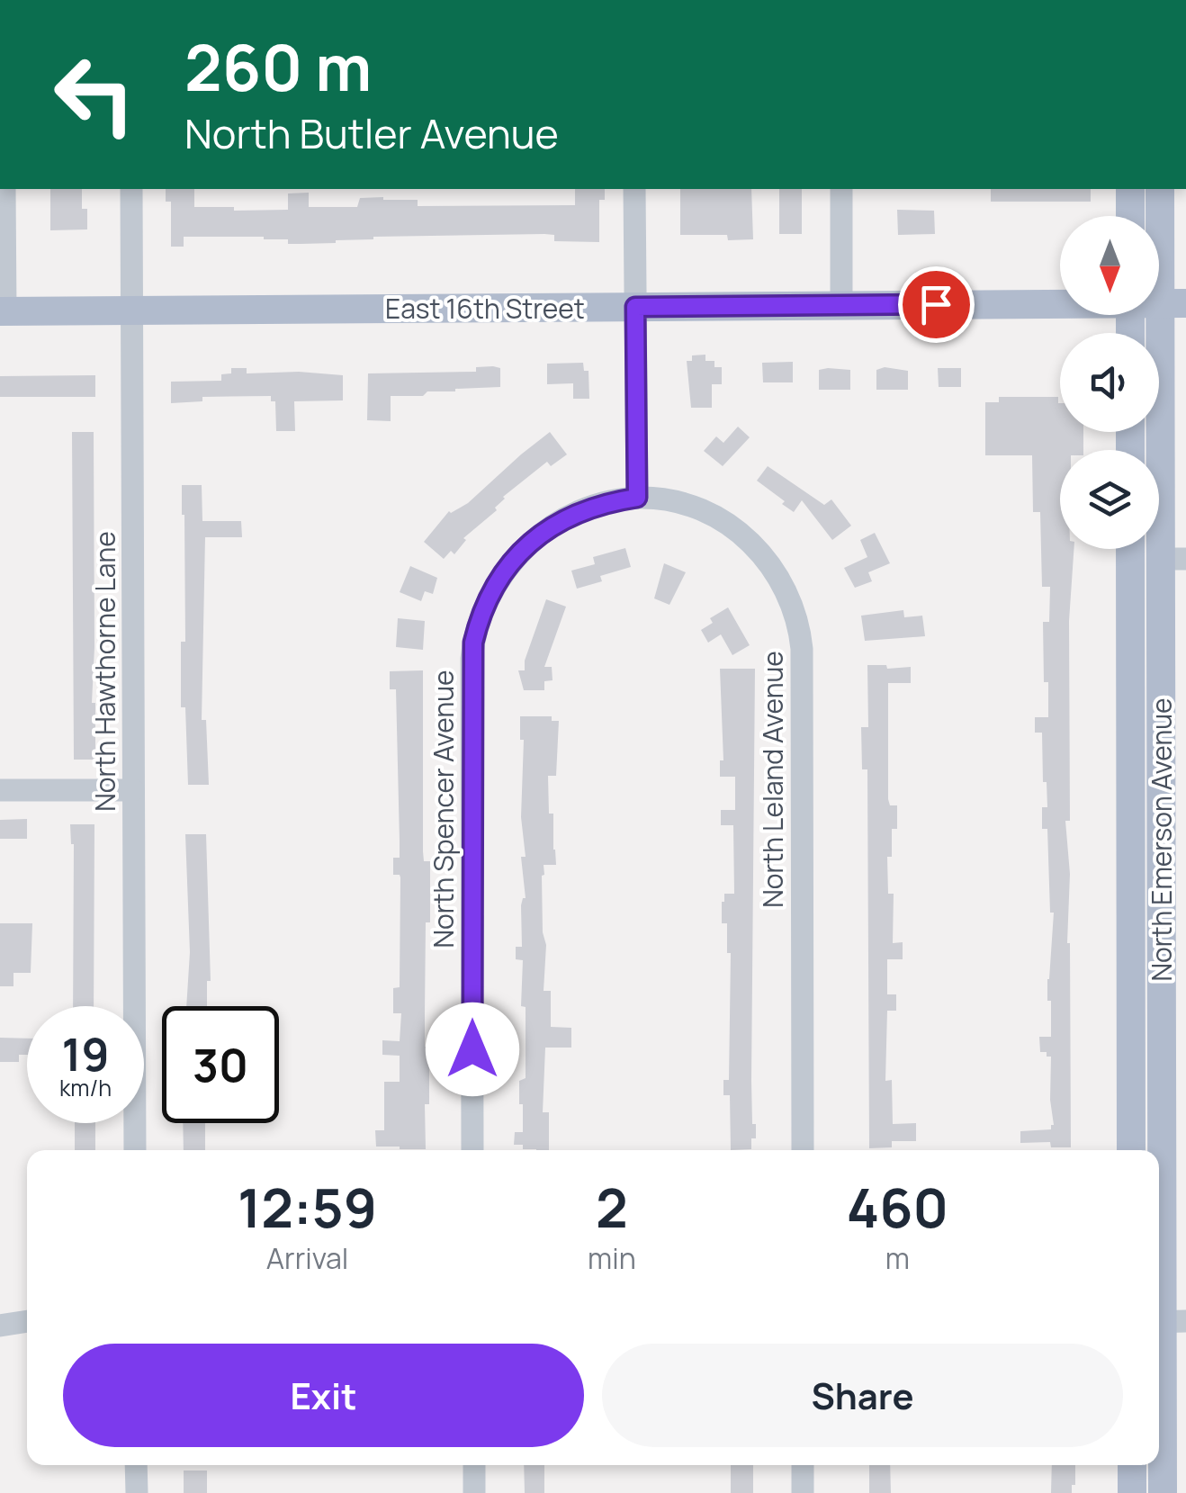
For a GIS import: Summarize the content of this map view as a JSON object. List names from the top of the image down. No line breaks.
{"streets":{"main road":["East 16th Street","North Emerson Avenue"],"street":["North Hawthorne Lane","North Leland Avenue","North Spencer Avenue"]},"crossings":[["East 16th Street","North Hawthorne Lane"],["North Leland Avenue","North Spencer Avenue"]],"north":"bottom","page":{"turn":["260 m","North Butler Avenue"],"speed":"19 km/h","limit":"30","eta":["12:59","Arrival","2","min","460","m"],"buttons":["Exit","Share"]}}
